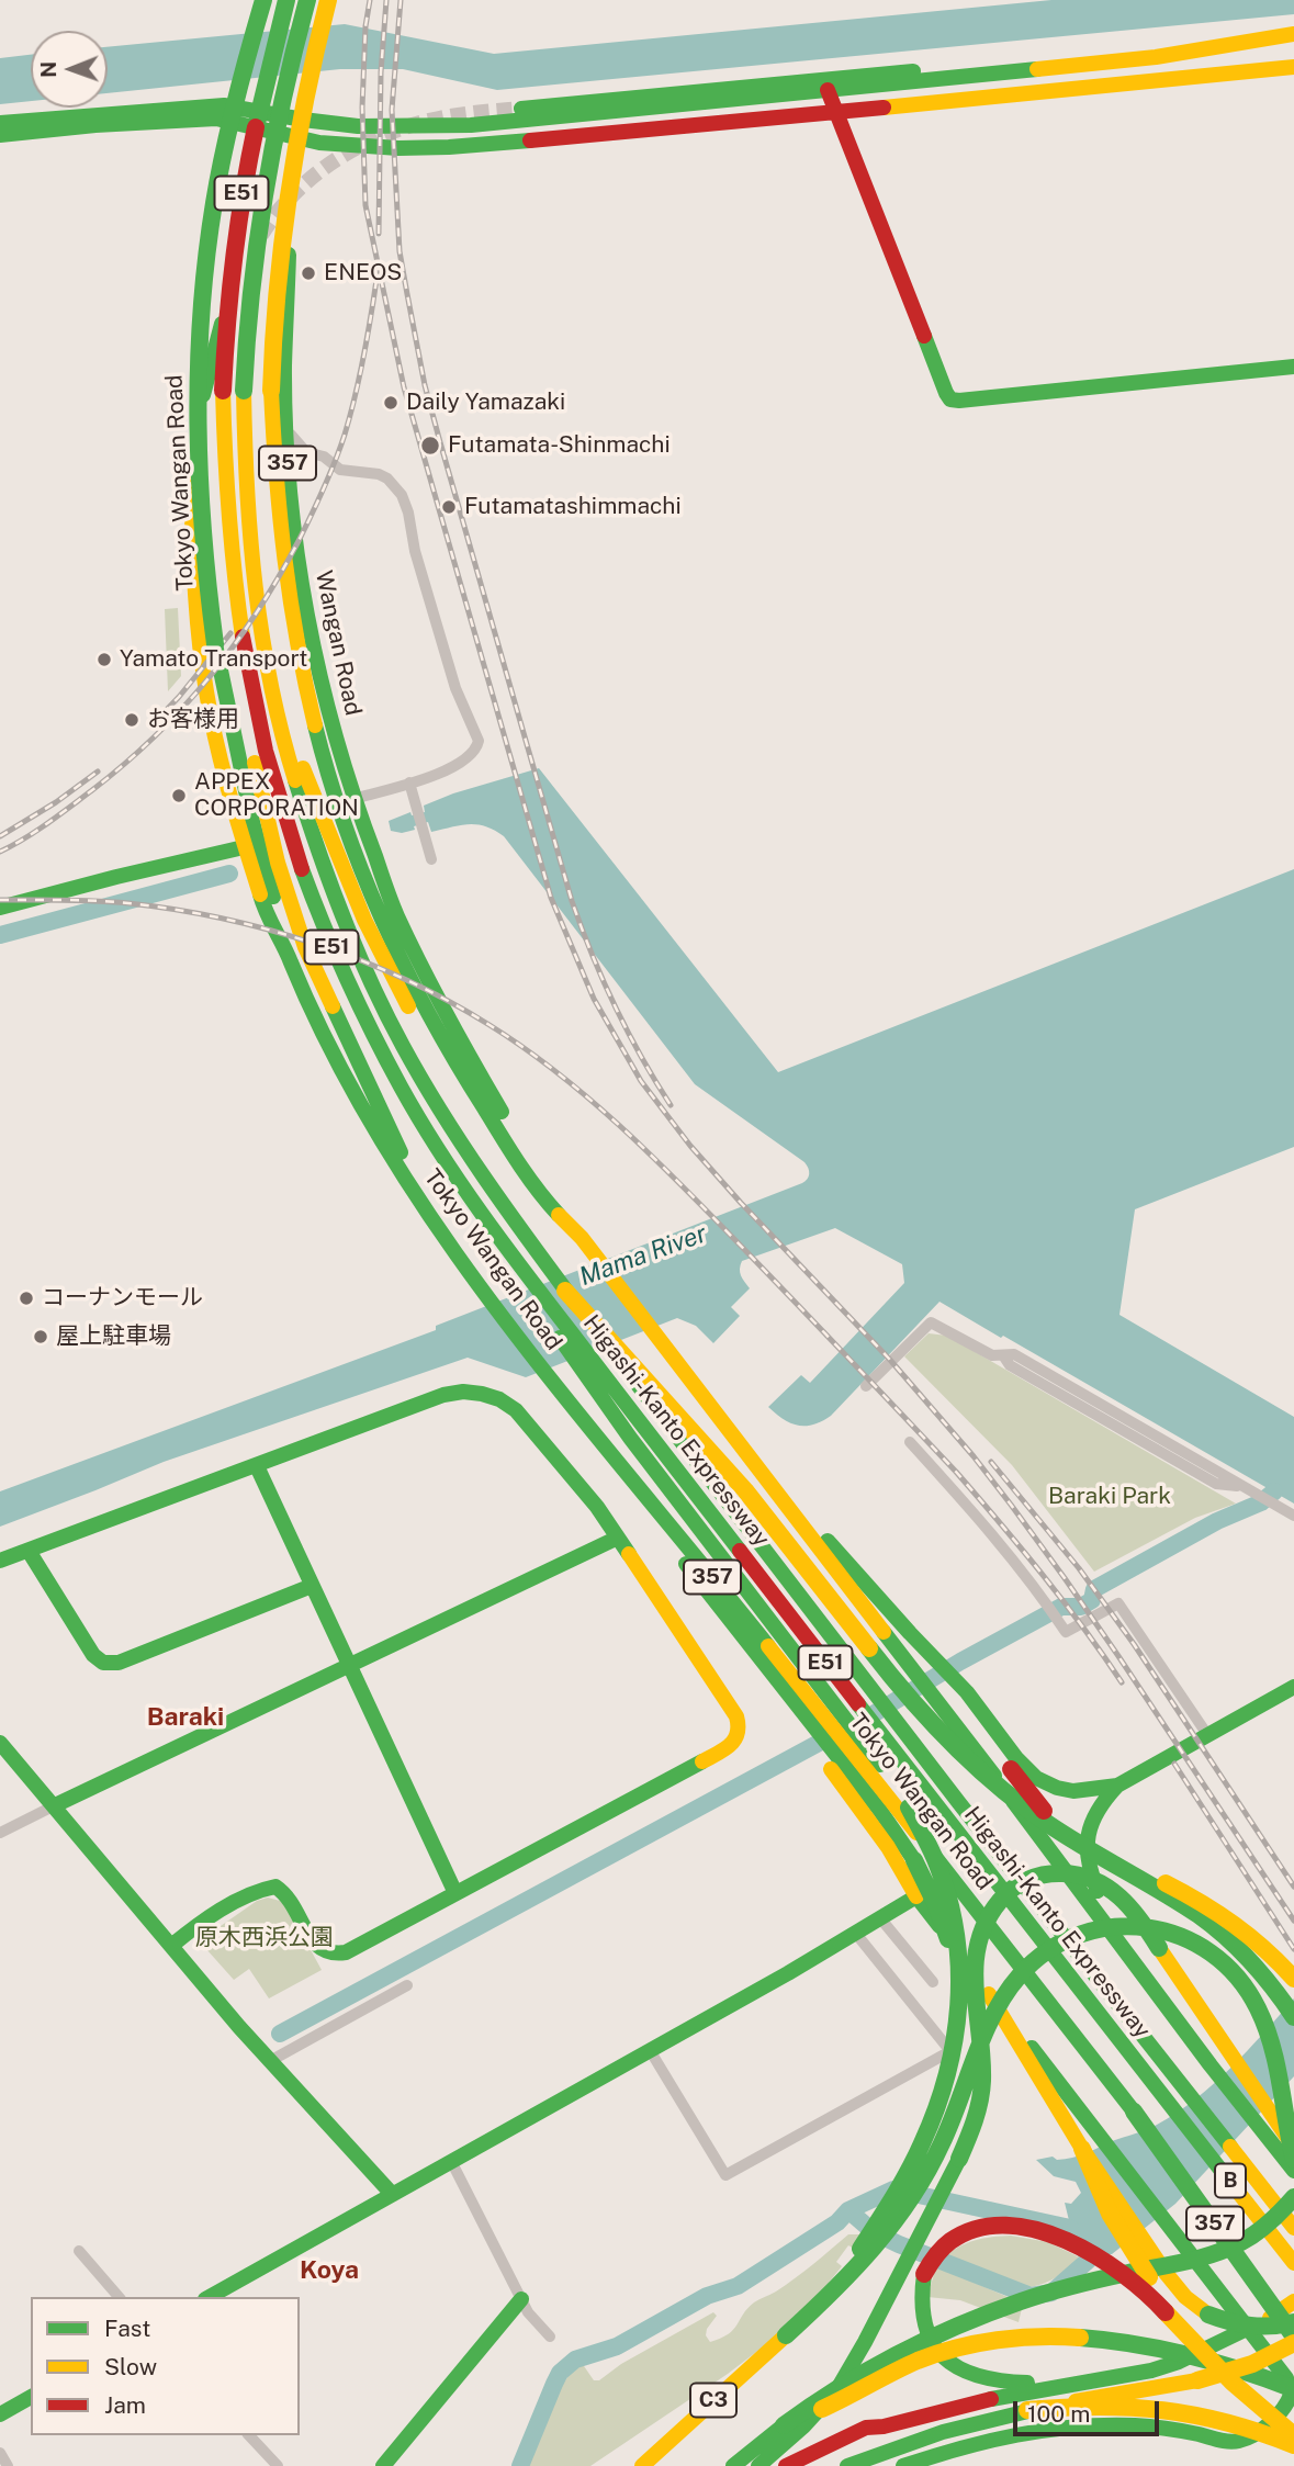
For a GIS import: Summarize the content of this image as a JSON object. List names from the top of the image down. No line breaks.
{"streets":{"main road":["E51","357","Tokyo Wangan Road","Wangan Road","Higashi-Kanto Expressway","B","C3"]},"crossings":[["357","Tokyo Wangan Road"],["357","Wangan Road"],["357","Higashi-Kanto Expressway"],["Tokyo Wangan Road","Higashi-Kanto Expressway"],["Higashi-Kanto Expressway","B"]],"districts":["Baraki","Koya"],"water":["Mama River"],"parks":["Baraki Park","原木西浜公園"],"places":["ENEOS","Daily Yamazaki","Futamata-Shinmachi","Futamatashimmachi","Yamato Transport","お客様用","APPEX CORPORATION","コーナンモール","屋上駐車場"],"legend":["Fast","Slow","Jam"],"scale_bar":"100 m","north":"left"}
